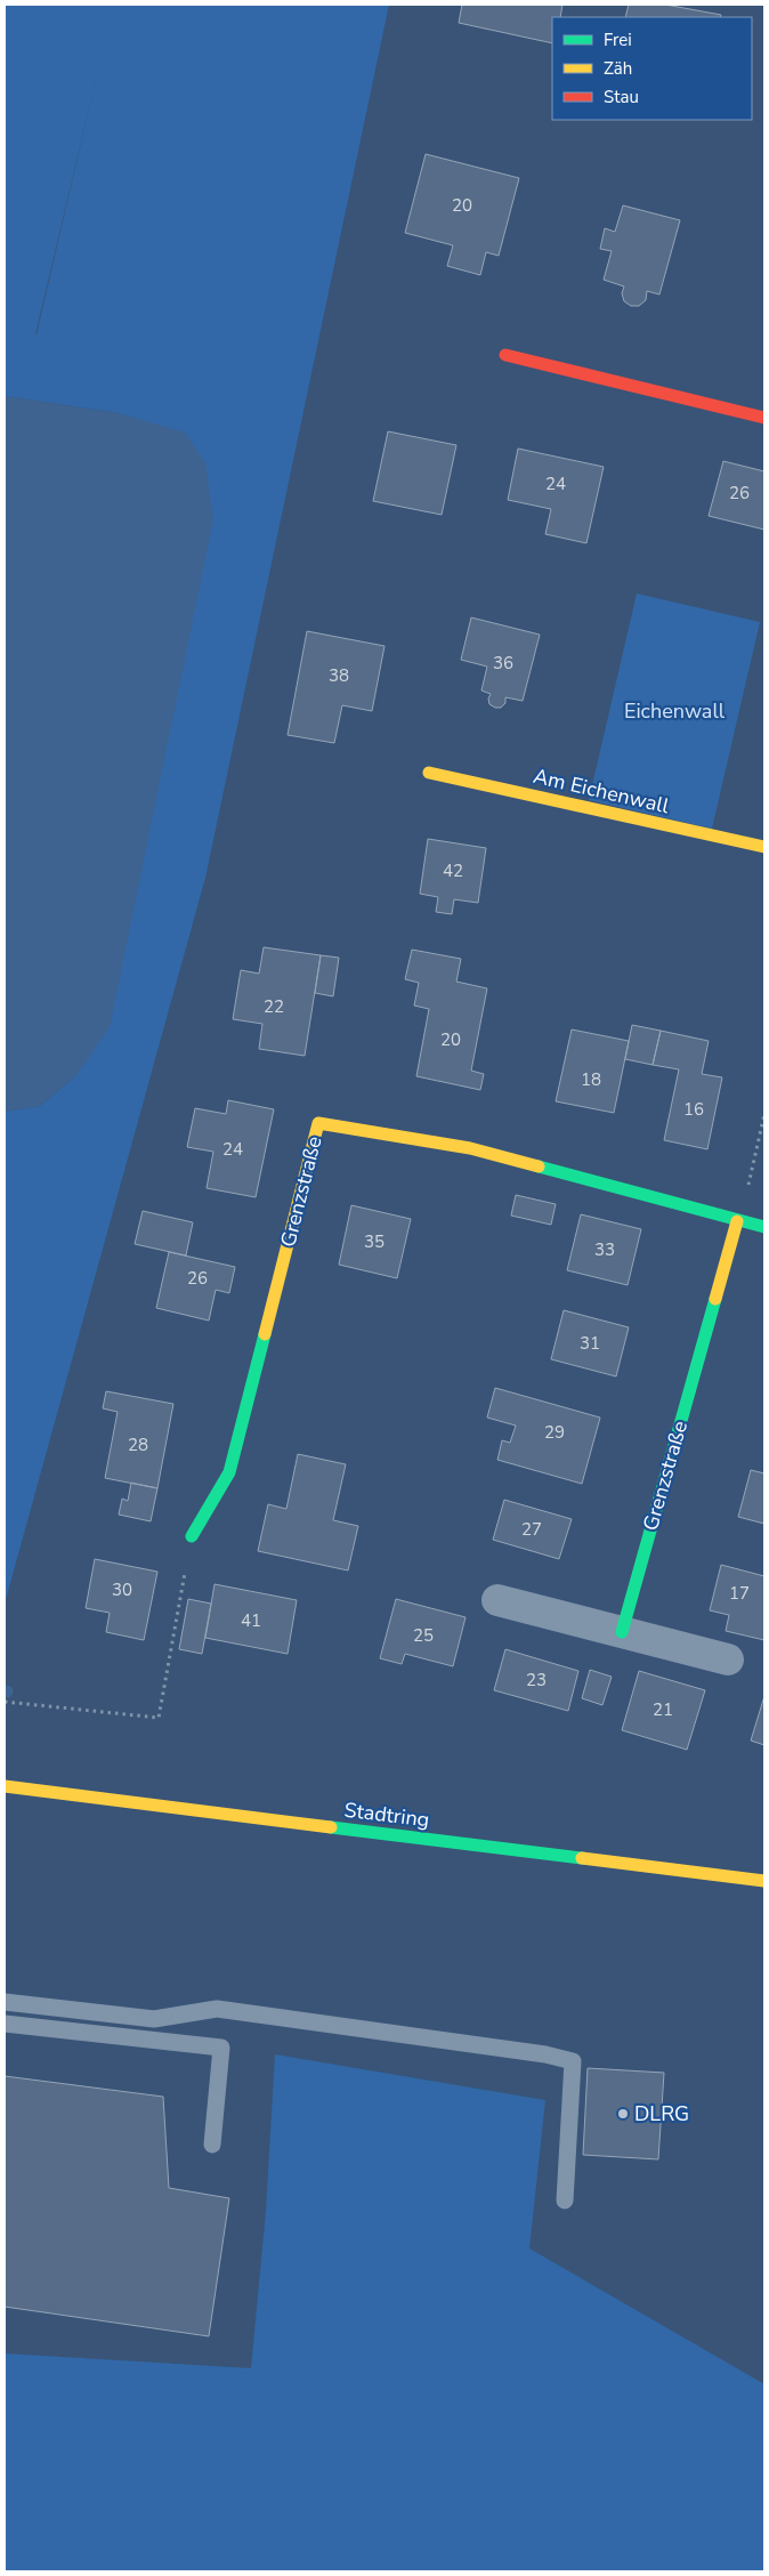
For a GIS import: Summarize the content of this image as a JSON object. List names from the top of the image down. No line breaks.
{"streets":{"main road":["Am Eichenwall","Grenzstraße","Stadtring"]},"parks":["Eichenwall"],"places":["DLRG"],"house_numbers":["20","24","26","36","38","42","22","20","18","16","24","35","33","26","31","29","28","27","30","17","41","25","23","21"],"legend":["Frei","Zäh","Stau"]}
